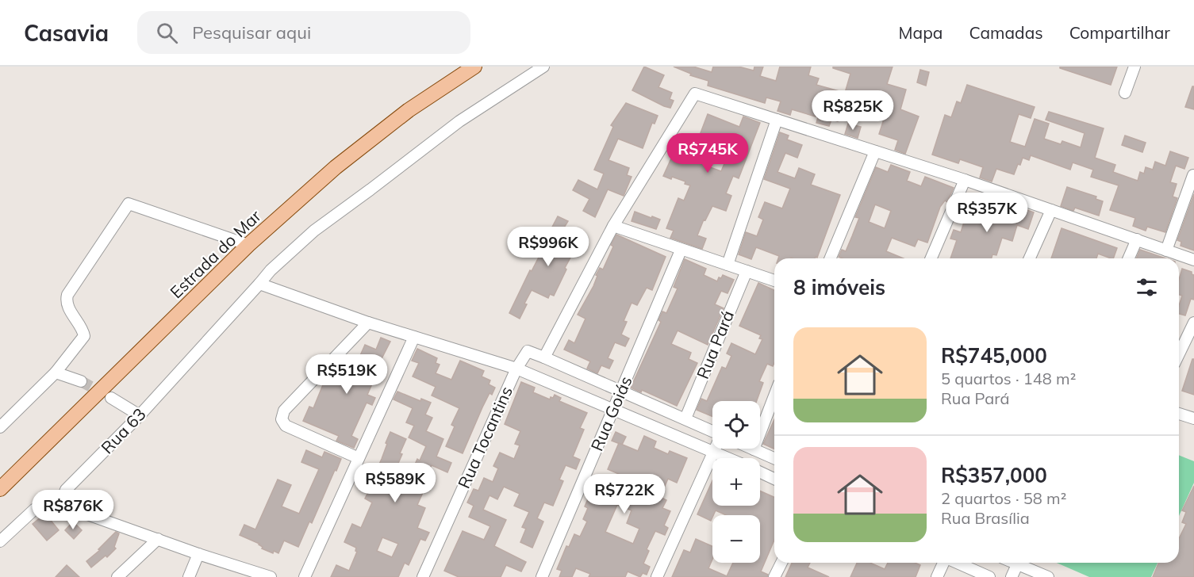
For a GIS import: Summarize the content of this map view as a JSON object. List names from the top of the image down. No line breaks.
{"streets":{"main road":["Estrada do Mar"],"street":["Rua Pará","Rua Goiás","Rua 63","Rua Tocantins"]},"page":{"header":"Casavia","search":"Pesquisar aqui","nav":["Mapa","Camadas","Compartilhar"],"price":["R$825K","R$745K","R$357K","R$996K","R$519K","R$589K","R$722K","R$876K"],"heading":"8 imóveis","list":[{"name":"R$745,000","note":"5 quartos · 148 m² · Rua Pará"},{"name":"R$357,000","note":"2 quartos · 58 m² · Rua Brasília"}],"map_buttons":["+","−"]}}
